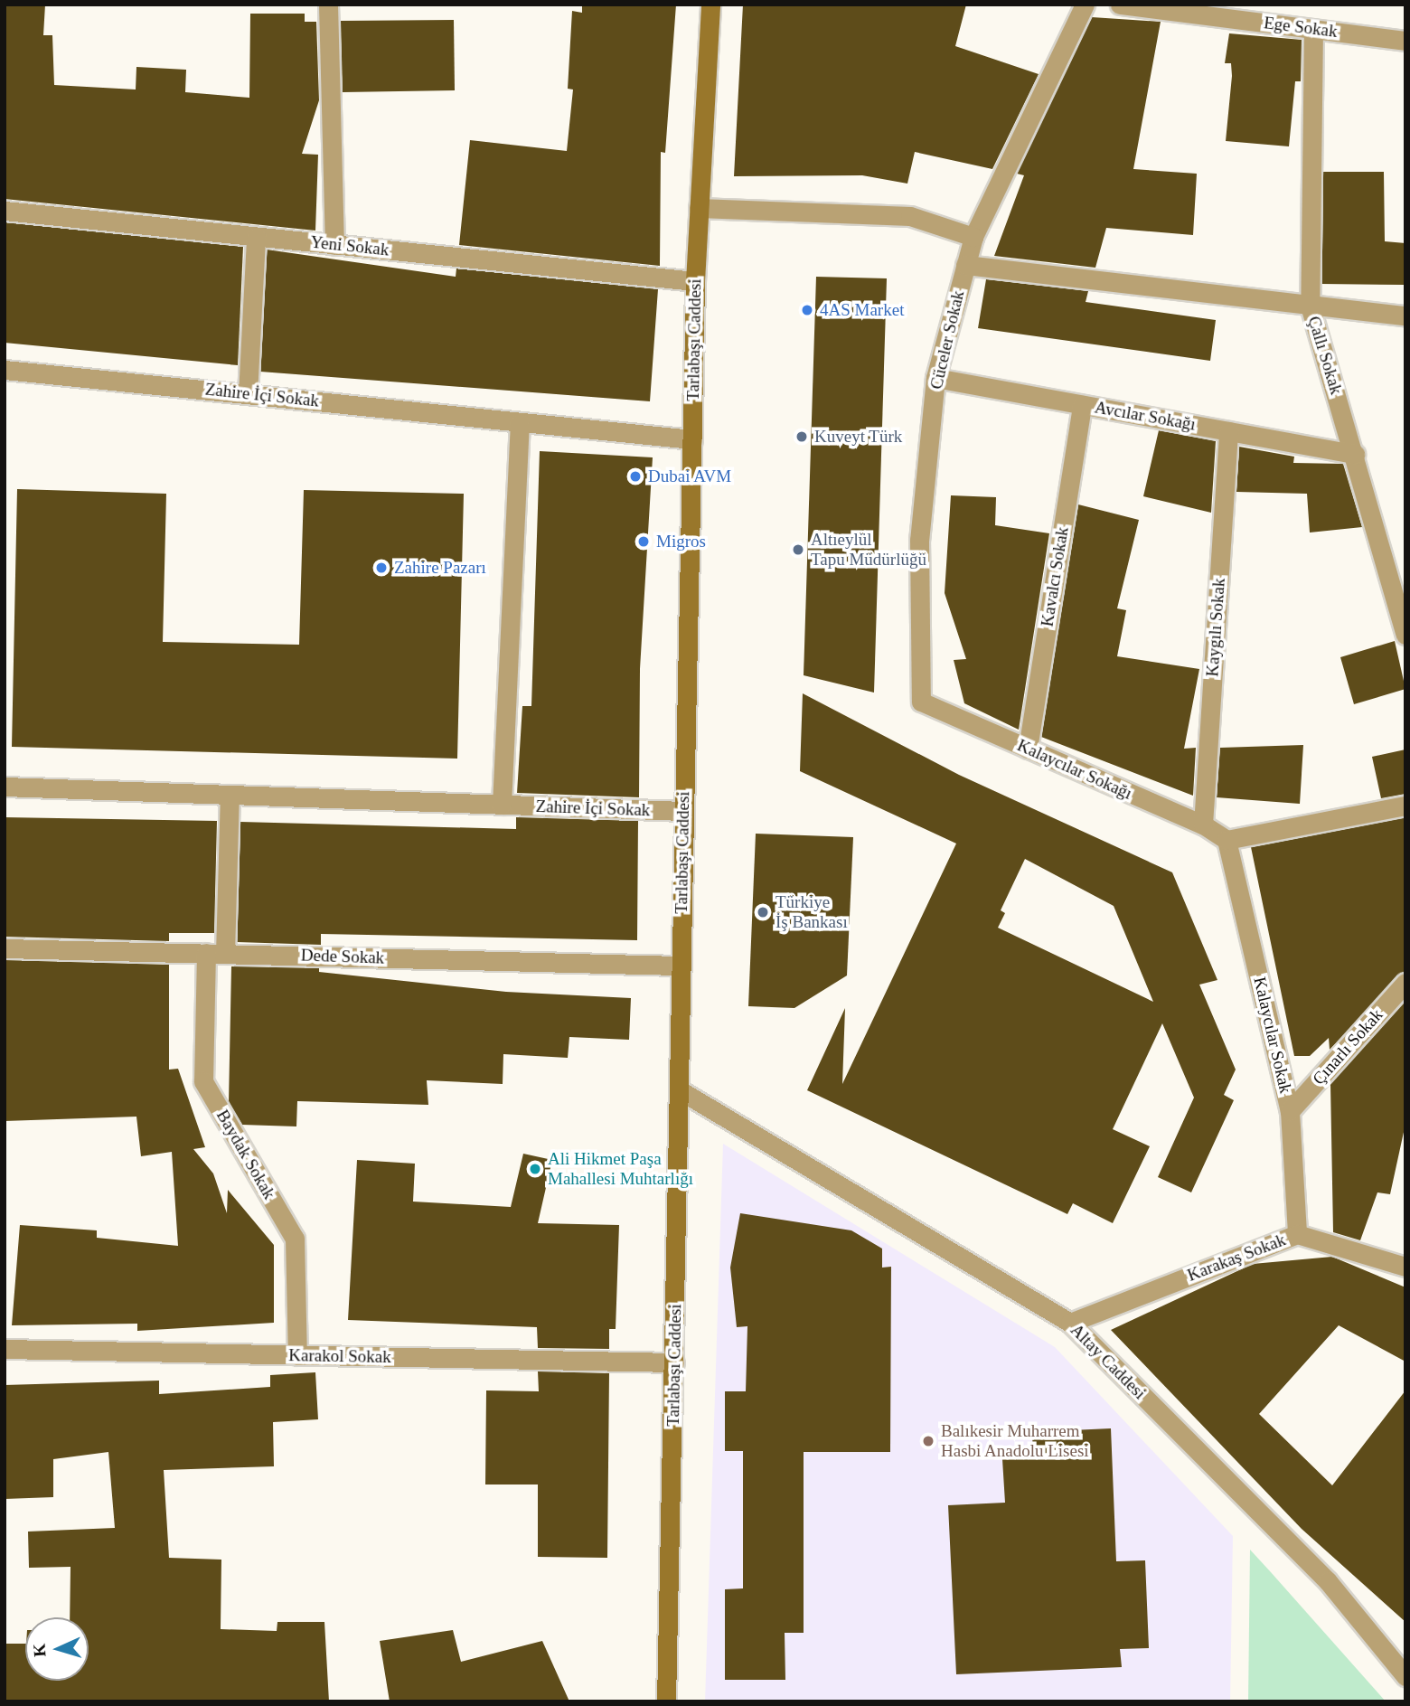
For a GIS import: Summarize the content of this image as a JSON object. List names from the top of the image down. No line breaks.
{"streets":{"main road":["Tarlabaşı Caddesi"],"street":["Ege Sokak","Yeni Sokak","Cüceler Sokak","Çallı Sokak","Zahire İçi Sokak","Avcılar Sokağı","Kavalcı Sokak","Kaygılı Sokak","Kalaycılar Sokağı","Dede Sokak","Kalaycılar Sokak","Çınarlı Sokak","Baydak Sokak","Karakaş Sokak","Karakol Sokak","Altay Caddesi"]},"crossings":[["Ege Sokak","Çallı Sokak"],["Yeni Sokak","Tarlabaşı Caddesi"],["Tarlabaşı Caddesi","Zahire İçi Sokak"],["Tarlabaşı Caddesi","Dede Sokak"],["Tarlabaşı Caddesi","Karakol Sokak"],["Tarlabaşı Caddesi","Altay Caddesi"],["Cüceler Sokak","Avcılar Sokağı"],["Cüceler Sokak","Kalaycılar Sokağı"],["Çallı Sokak","Avcılar Sokağı"],["Zahire İçi Sokak","Baydak Sokak"],["Avcılar Sokağı","Kavalcı Sokak"],["Avcılar Sokağı","Kaygılı Sokak"],["Kavalcı Sokak","Kalaycılar Sokağı"],["Kaygılı Sokak","Kalaycılar Sokağı"],["Kalaycılar Sokağı","Kalaycılar Sokak"],["Dede Sokak","Baydak Sokak"],["Kalaycılar Sokak","Çınarlı Sokak"],["Kalaycılar Sokak","Karakaş Sokak"],["Baydak Sokak","Karakol Sokak"],["Karakaş Sokak","Altay Caddesi"]],"places":["4AS Market","Kuveyt Türk","Dubai AVM","Migros","Altıeylül Tapu Müdürlüğü","Zahire Pazarı","Türkiye İş Bankası","Ali Hikmet Paşa Mahallesi Muhtarlığı","Balıkesir Muharrem Hasbi Anadolu Lisesi"],"north":"left"}
